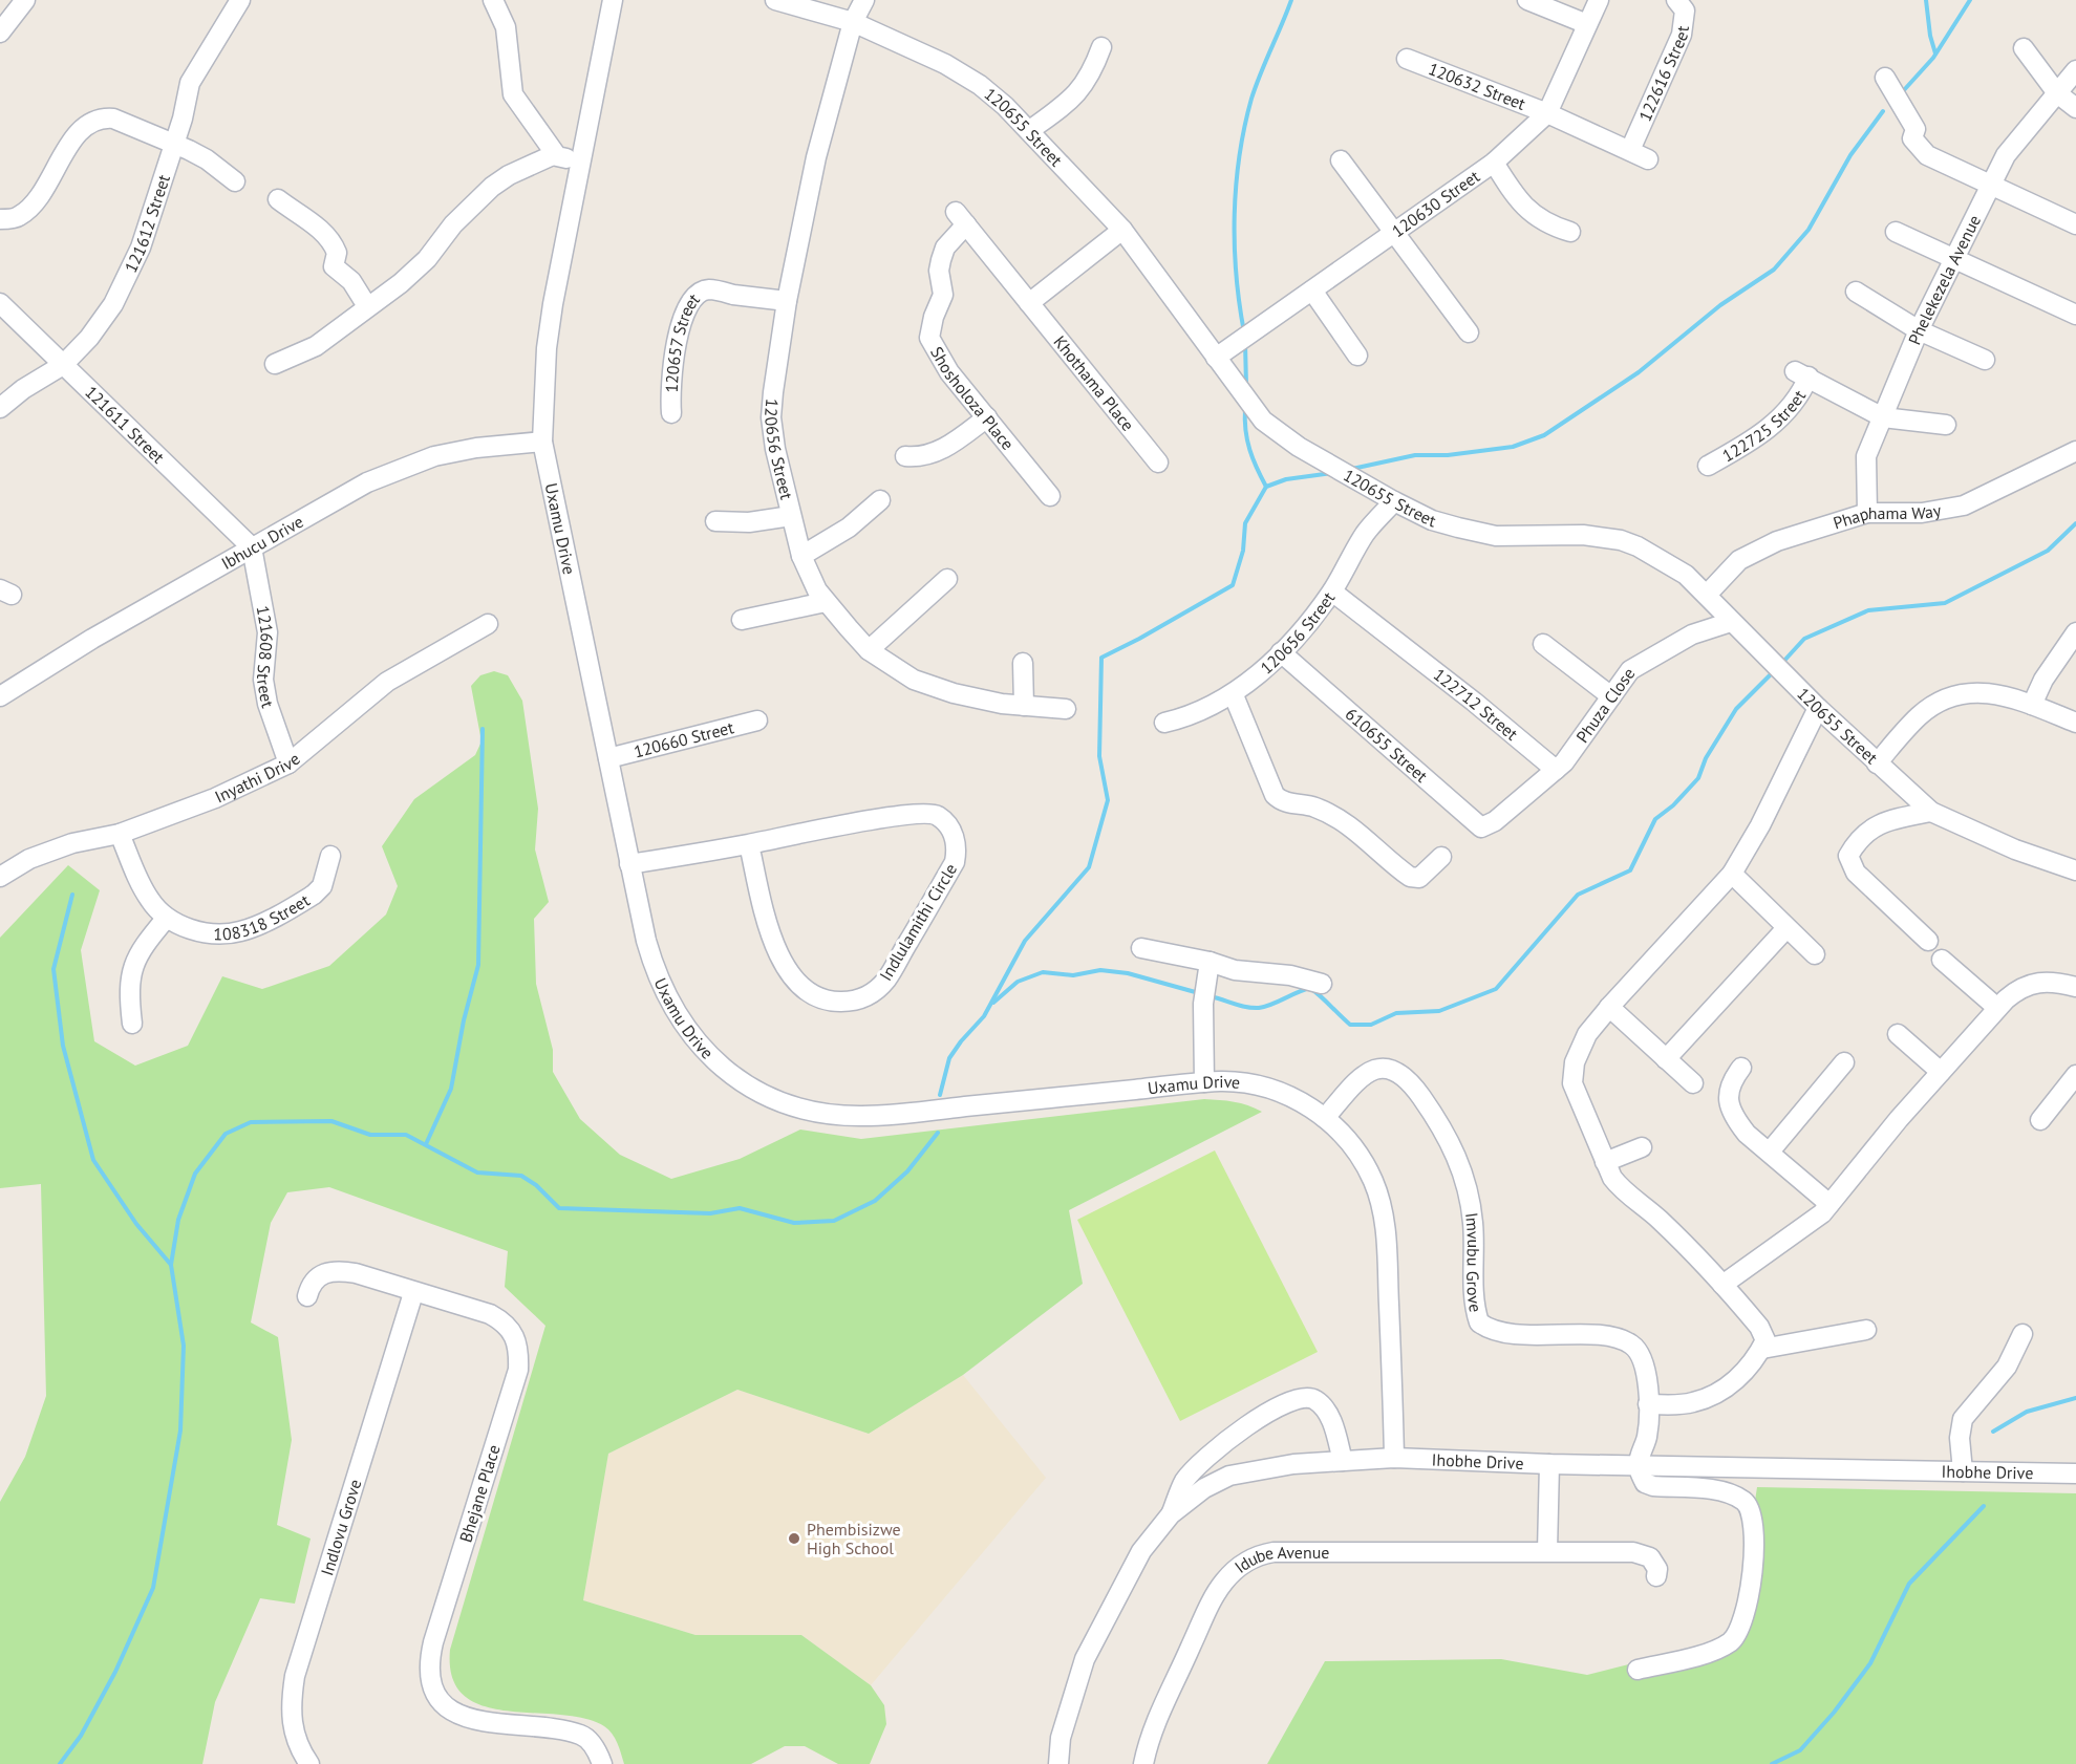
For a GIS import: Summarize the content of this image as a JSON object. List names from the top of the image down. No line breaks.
{"streets":{"street":["122616 Street","120632 Street","120655 Street","120630 Street","121612 Street","Phelekezela Avenue","120657 Street","Khothama Place","Shosholoza Place","122725 Street","121611 Street","120656 Street","Phaphama Way","Uxamu Drive","Ibhucu Drive","121608 Street","122712 Street","Phuza Close","120660 Street","610655 Street","Inyathi Drive","108318 Street","Indlulamithi Circle","Imvubu Grove","Ihobhe Drive","Bhejane Place","Indlovu Grove","Idube Avenue"]},"crossings":[["122616 Street","120632 Street"],["120632 Street","120630 Street"],["120655 Street","120630 Street"],["120655 Street","120656 Street"],["120655 Street","Phaphama Way"],["120655 Street","Phuza Close"],["121612 Street","121611 Street"],["Phelekezela Avenue","122725 Street"],["Phelekezela Avenue","Phaphama Way"],["120657 Street","120656 Street"],["Khothama Place","Shosholoza Place"],["121611 Street","Ibhucu Drive"],["121611 Street","121608 Street"],["120656 Street","122712 Street"],["120656 Street","610655 Street"],["Uxamu Drive","Ibhucu Drive"],["Uxamu Drive","120660 Street"],["Uxamu Drive","Indlulamithi Circle"],["Uxamu Drive","Imvubu Grove"],["Uxamu Drive","Ihobhe Drive"],["Ibhucu Drive","121608 Street"],["121608 Street","Inyathi Drive"],["122712 Street","Phuza Close"],["122712 Street","610655 Street"],["Phuza Close","610655 Street"],["Imvubu Grove","Ihobhe Drive"],["Bhejane Place","Indlovu Grove"]],"places":["Phembisizwe High School"]}
